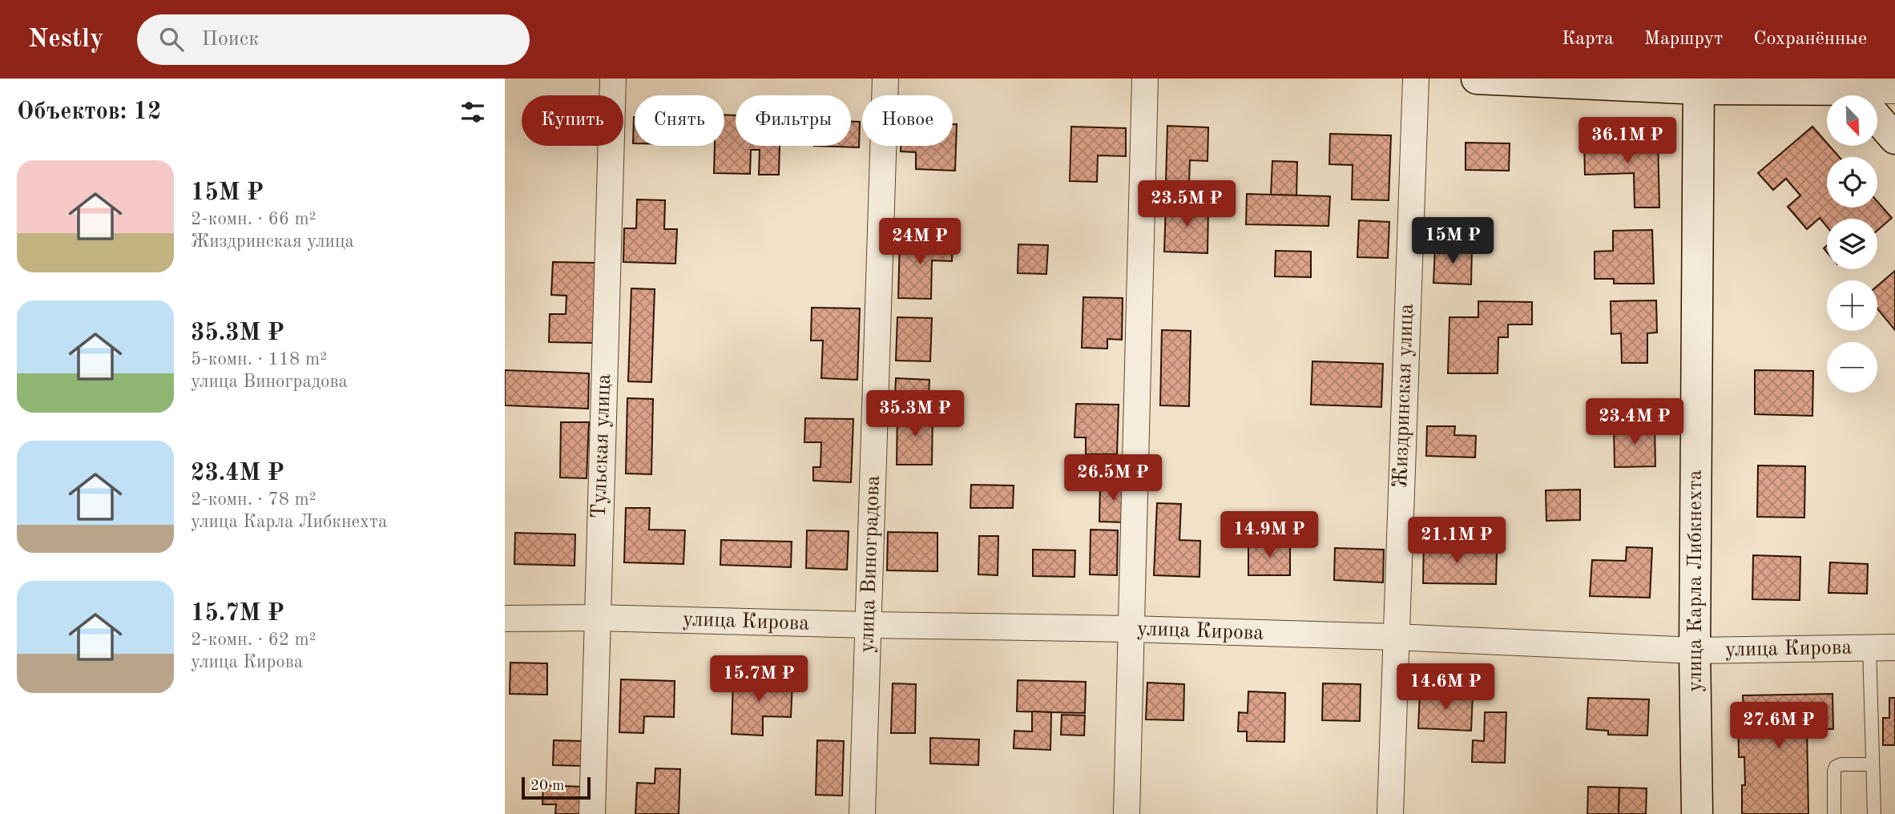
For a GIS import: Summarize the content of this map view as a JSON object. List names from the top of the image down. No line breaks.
{"streets":{"street":["Жиздринская улица","Тульская улица","улица Виноградова","улица Карла Либкнехта","улица Кирова"]},"crossings":[["Жиздринская улица","улица Кирова"],["Тульская улица","улица Кирова"],["улица Виноградова","улица Кирова"],["улица Карла Либкнехта","улица Кирова"]],"scale_bar":"20 m","north":"bottom right","page":{"header":"Nestly","search":"Поиск","nav":["Карта","Маршрут","Сохранённые"],"heading":"Объектов: 12","map_buttons":["+","−"],"chip":["Купить","Снять","Фильтры","Новое"],"price":["36.1M ₽","23.5M ₽","15M ₽","24M ₽","35.3M ₽","23.4M ₽","26.5M ₽","14.9M ₽","21.1M ₽","15.7M ₽","14.6M ₽","27.6M ₽"],"list":[{"name":"15M ₽","note":"2-комн. · 66 m² · Жиздринская улица"},{"name":"35.3M ₽","note":"5-комн. · 118 m² · улица Виноградова"},{"name":"23.4M ₽","note":"2-комн. · 78 m² · улица Карла Либкнехта"},{"name":"15.7M ₽","note":"2-комн. · 62 m² · улица Кирова"}],"scale":"20 m"}}
